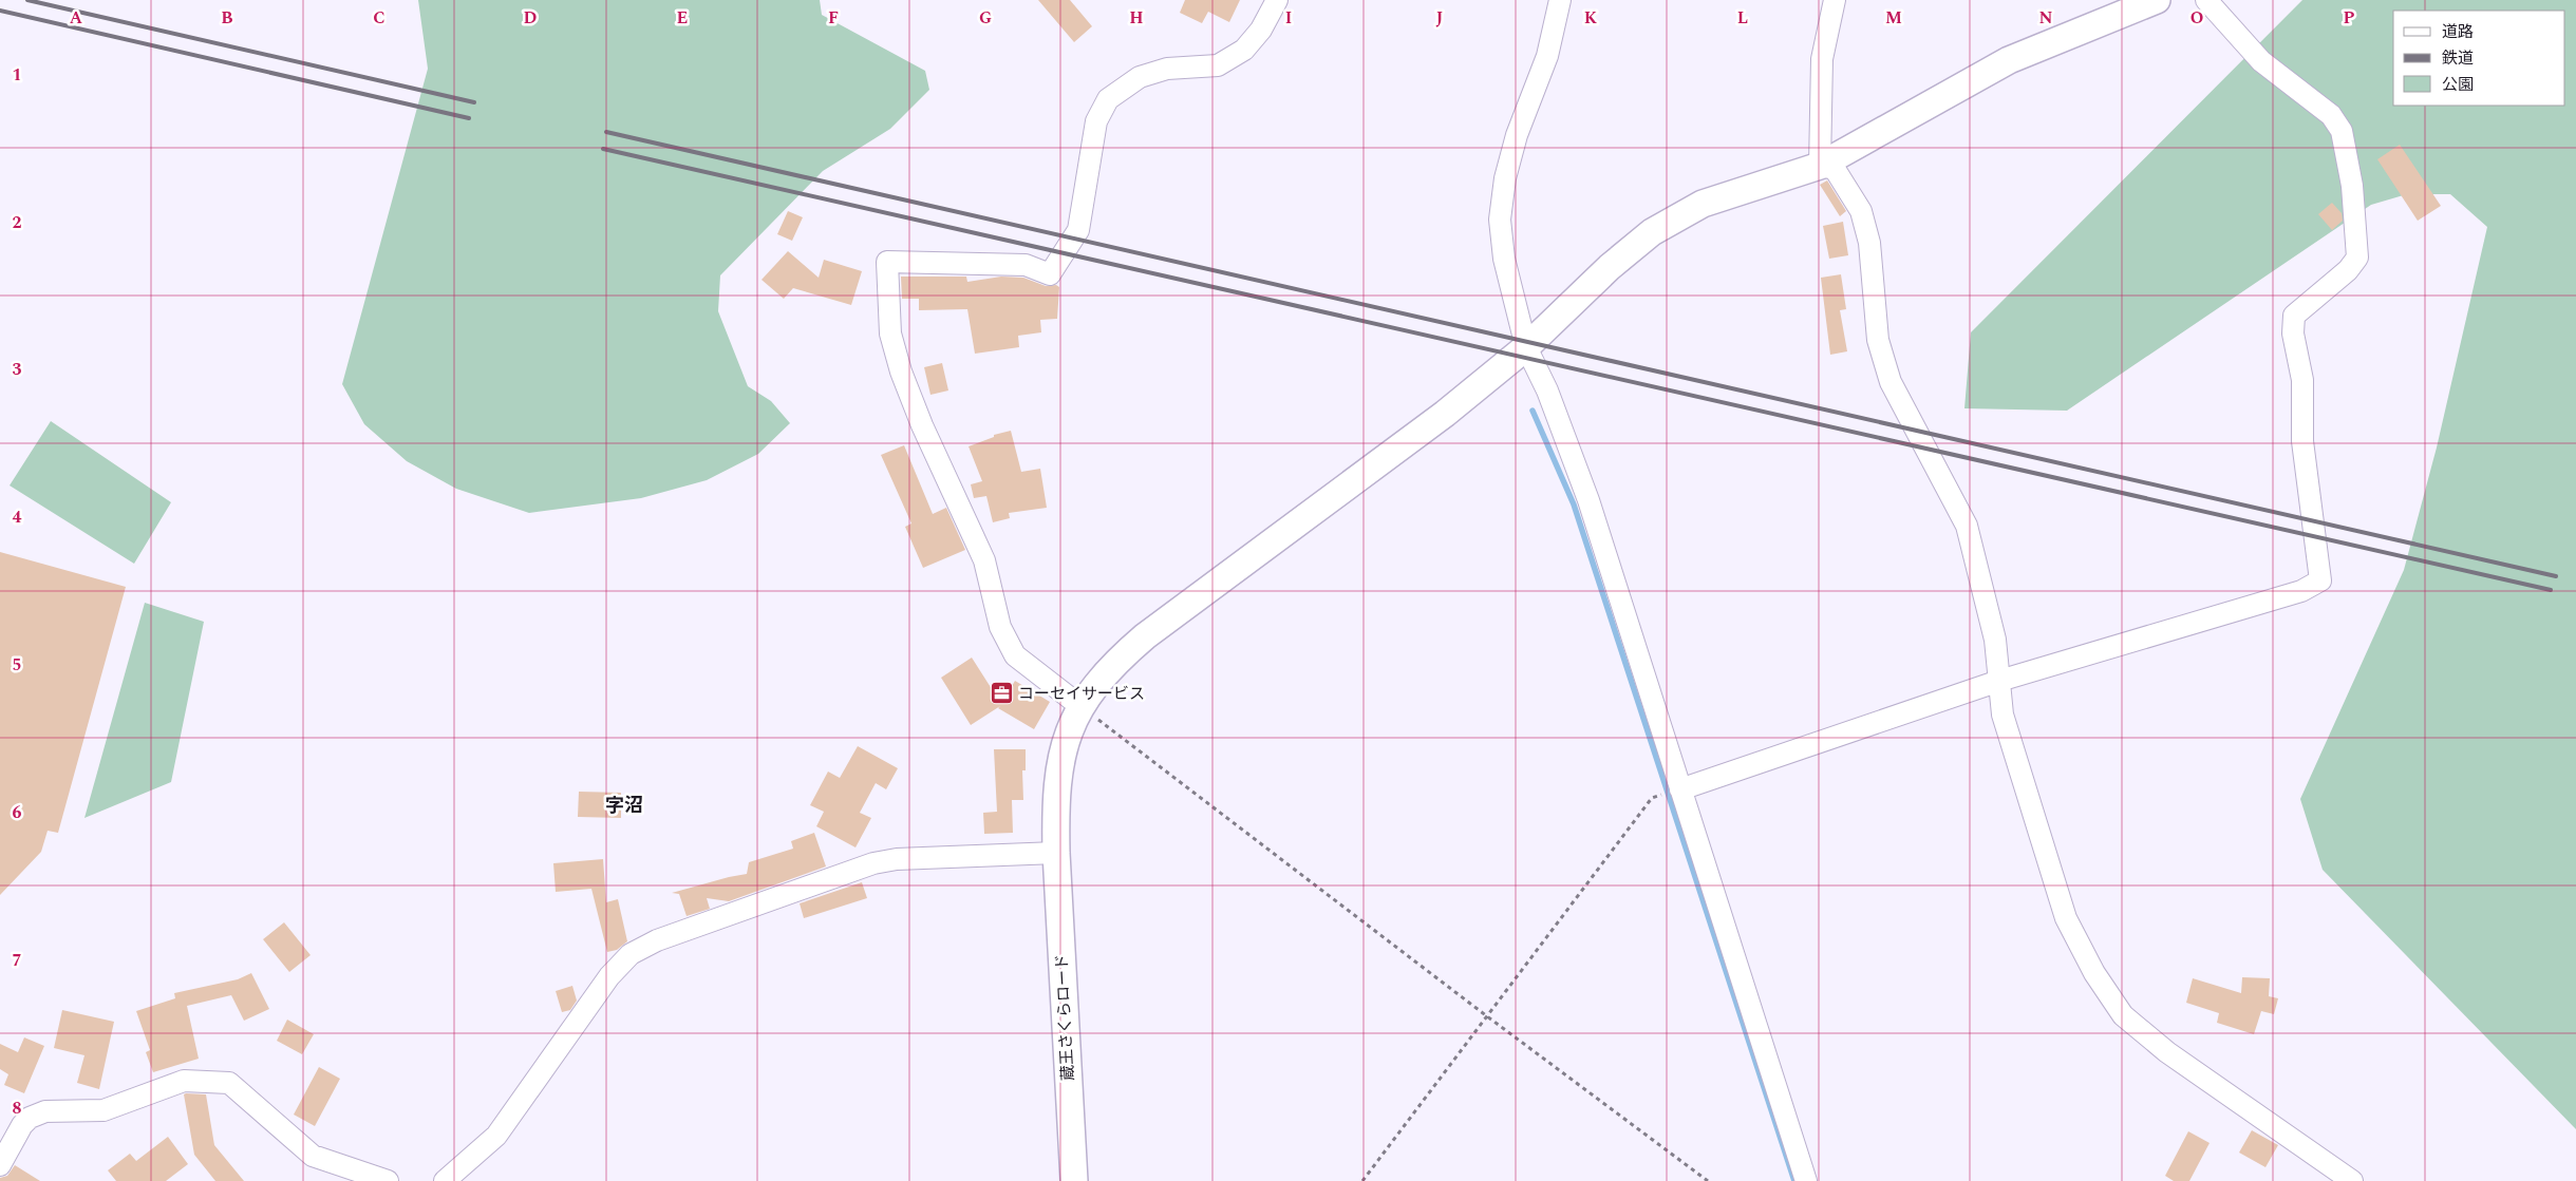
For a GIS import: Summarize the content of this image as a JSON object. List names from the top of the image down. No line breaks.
{"streets":{"street":["蔵王さくらロード"]},"districts":["字沼"],"places":{"office":["コーセイサービス"]},"legend":["道路","鉄道","公園"],"grid":{"columns":["A","B","C","D","E","F","G","H","I","J","K","L","M","N","O","P"],"rows":["1","2","3","4","5","6","7","8"]}}
